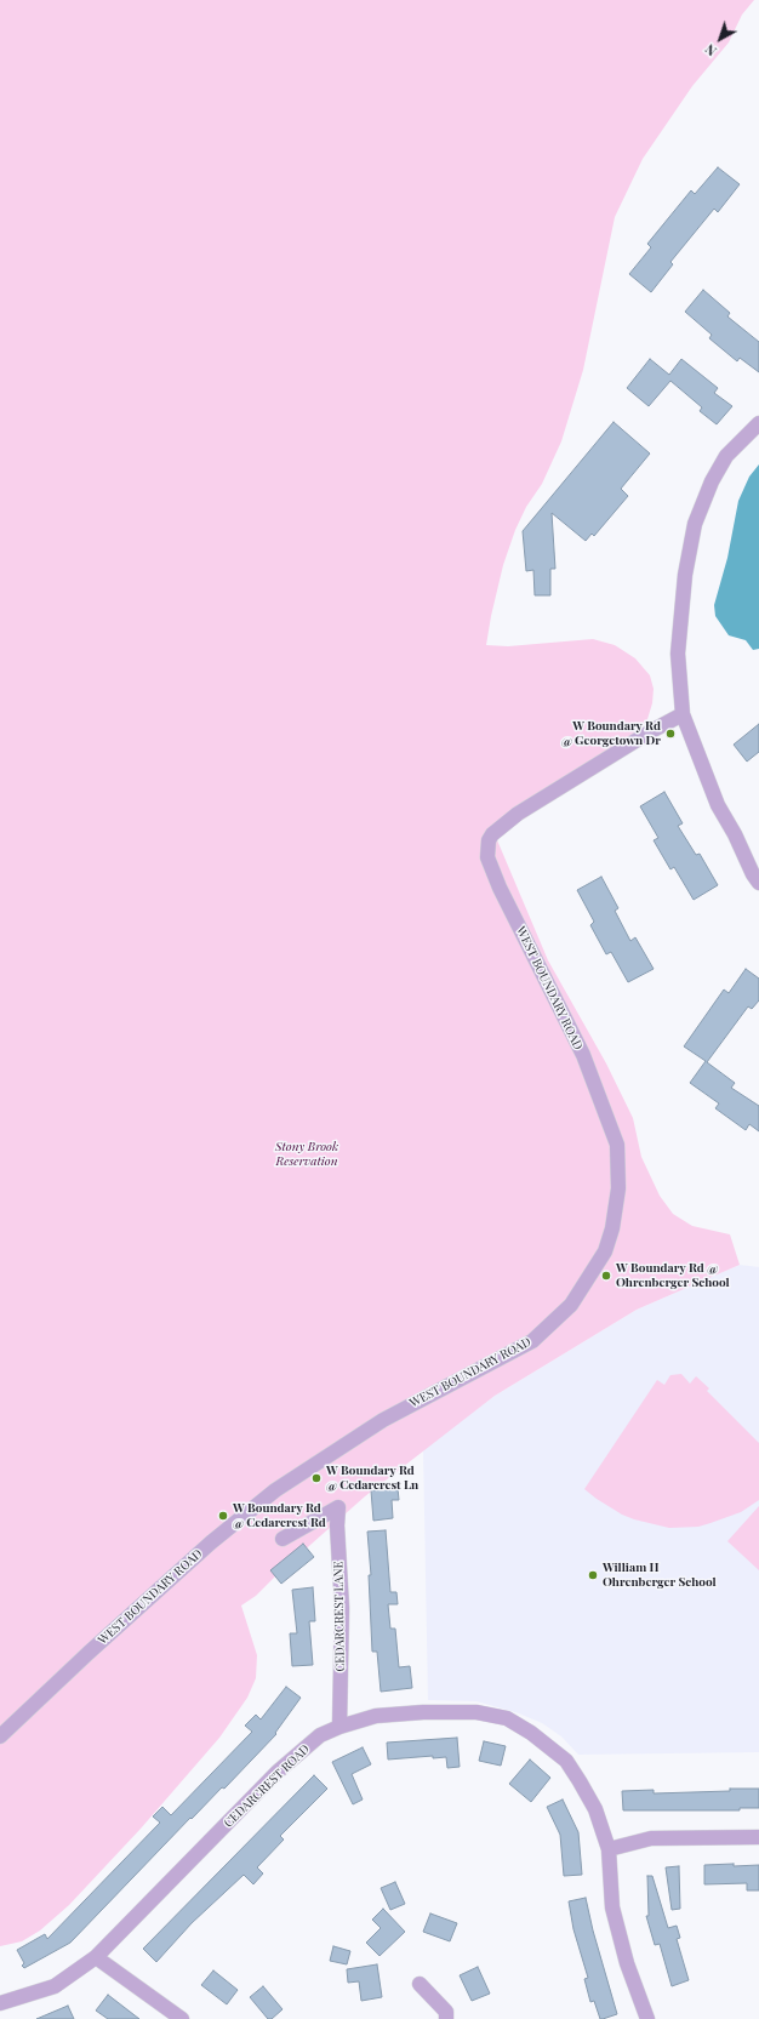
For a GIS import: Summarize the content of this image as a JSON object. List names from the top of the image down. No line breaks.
{"streets":{"street":["WEST BOUNDARY ROAD","CEDARCREST LANE","CEDARCREST ROAD"]},"crossings":[["CEDARCREST LANE","CEDARCREST ROAD"]],"parks":["Stony Brook Reservation"],"places":["W Boundary Rd @ Georgetown Dr","W Boundary Rd @ Ohrenberger School","W Boundary Rd @ Cedarcrest Ln","W Boundary Rd @ Cedarcrest Rd","William H Ohrenberger School"],"north":"bottom left"}
